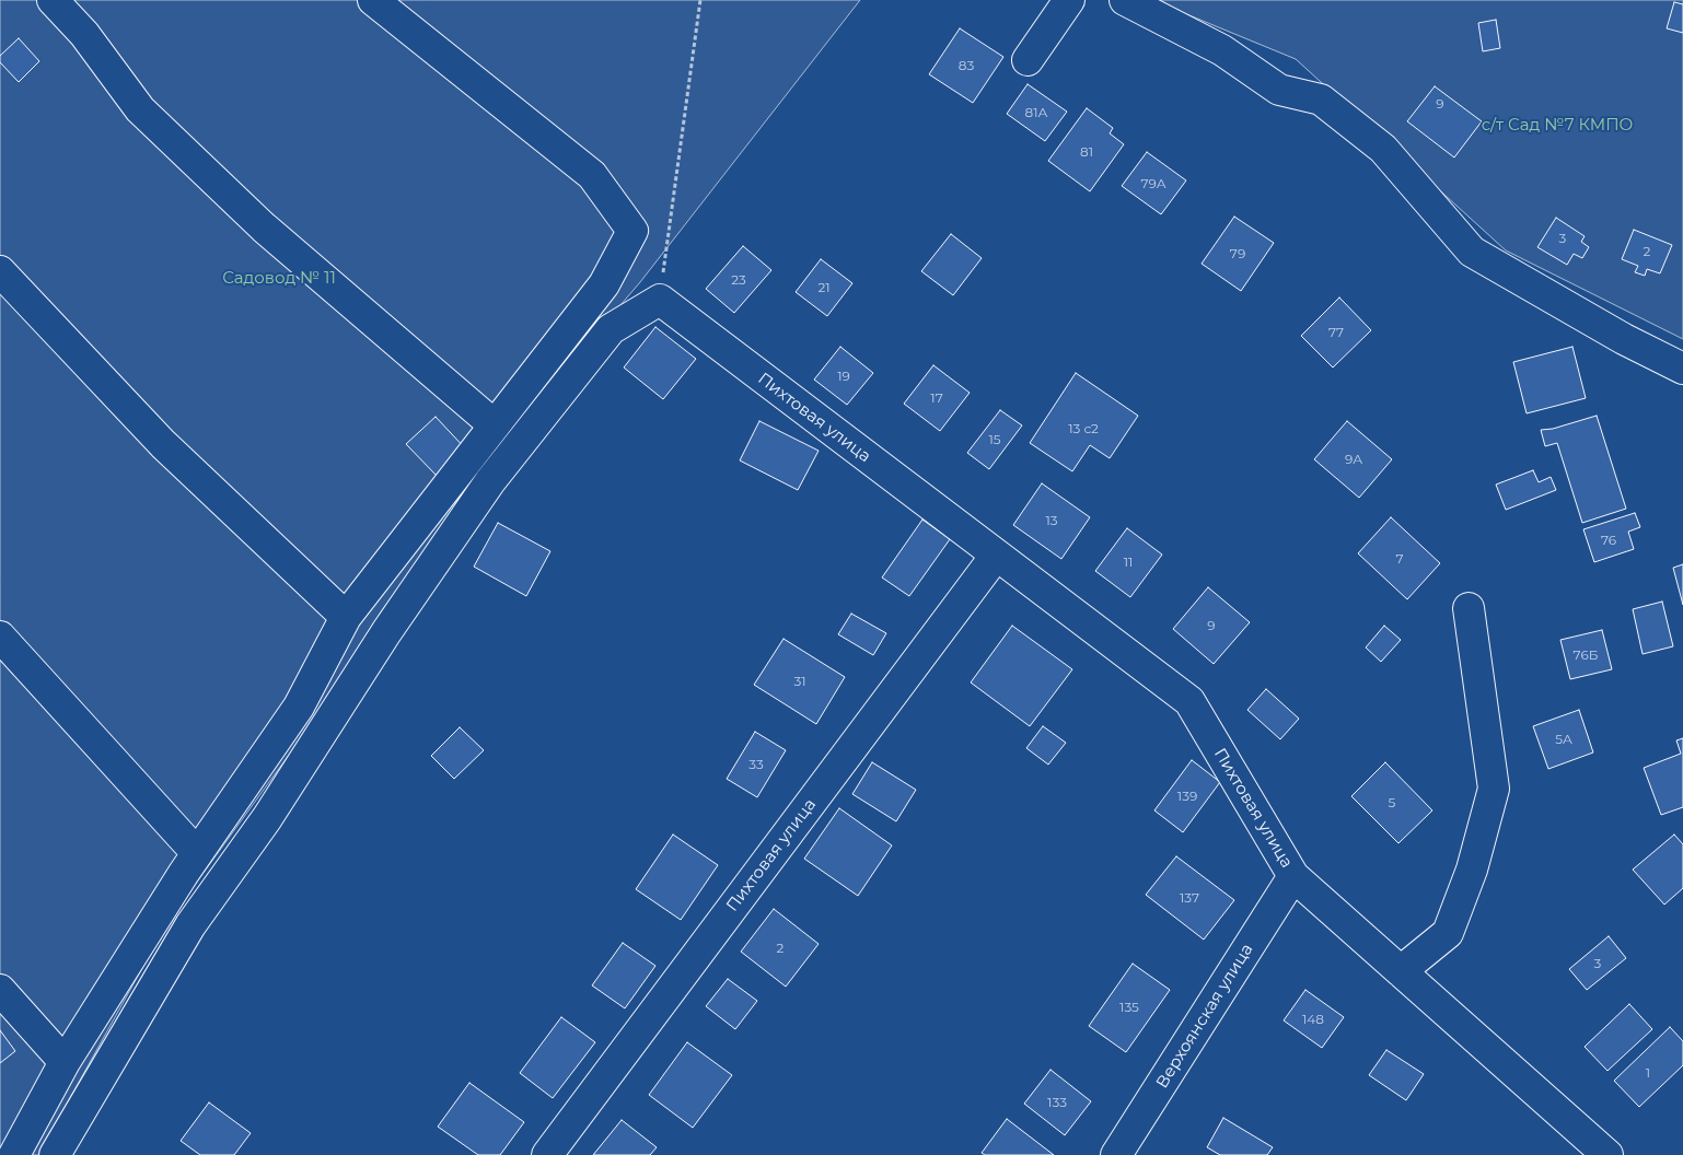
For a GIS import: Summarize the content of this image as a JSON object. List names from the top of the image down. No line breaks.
{"streets":{"street":["Пихтовая улица","Верхоянская улица"]},"crossings":[["Пихтовая улица","Верхоянская улица"]],"parks":["с/т Сад №7 КМПО","Садовод № 11"],"house_numbers":["83","9","81А","81","79А","3","2","79","23","21","77","19","17","13 с2","15","9А","13","76","7","11","9","76Б","31","5А","33","139","5","137","2","3","135","148","1","133"]}
